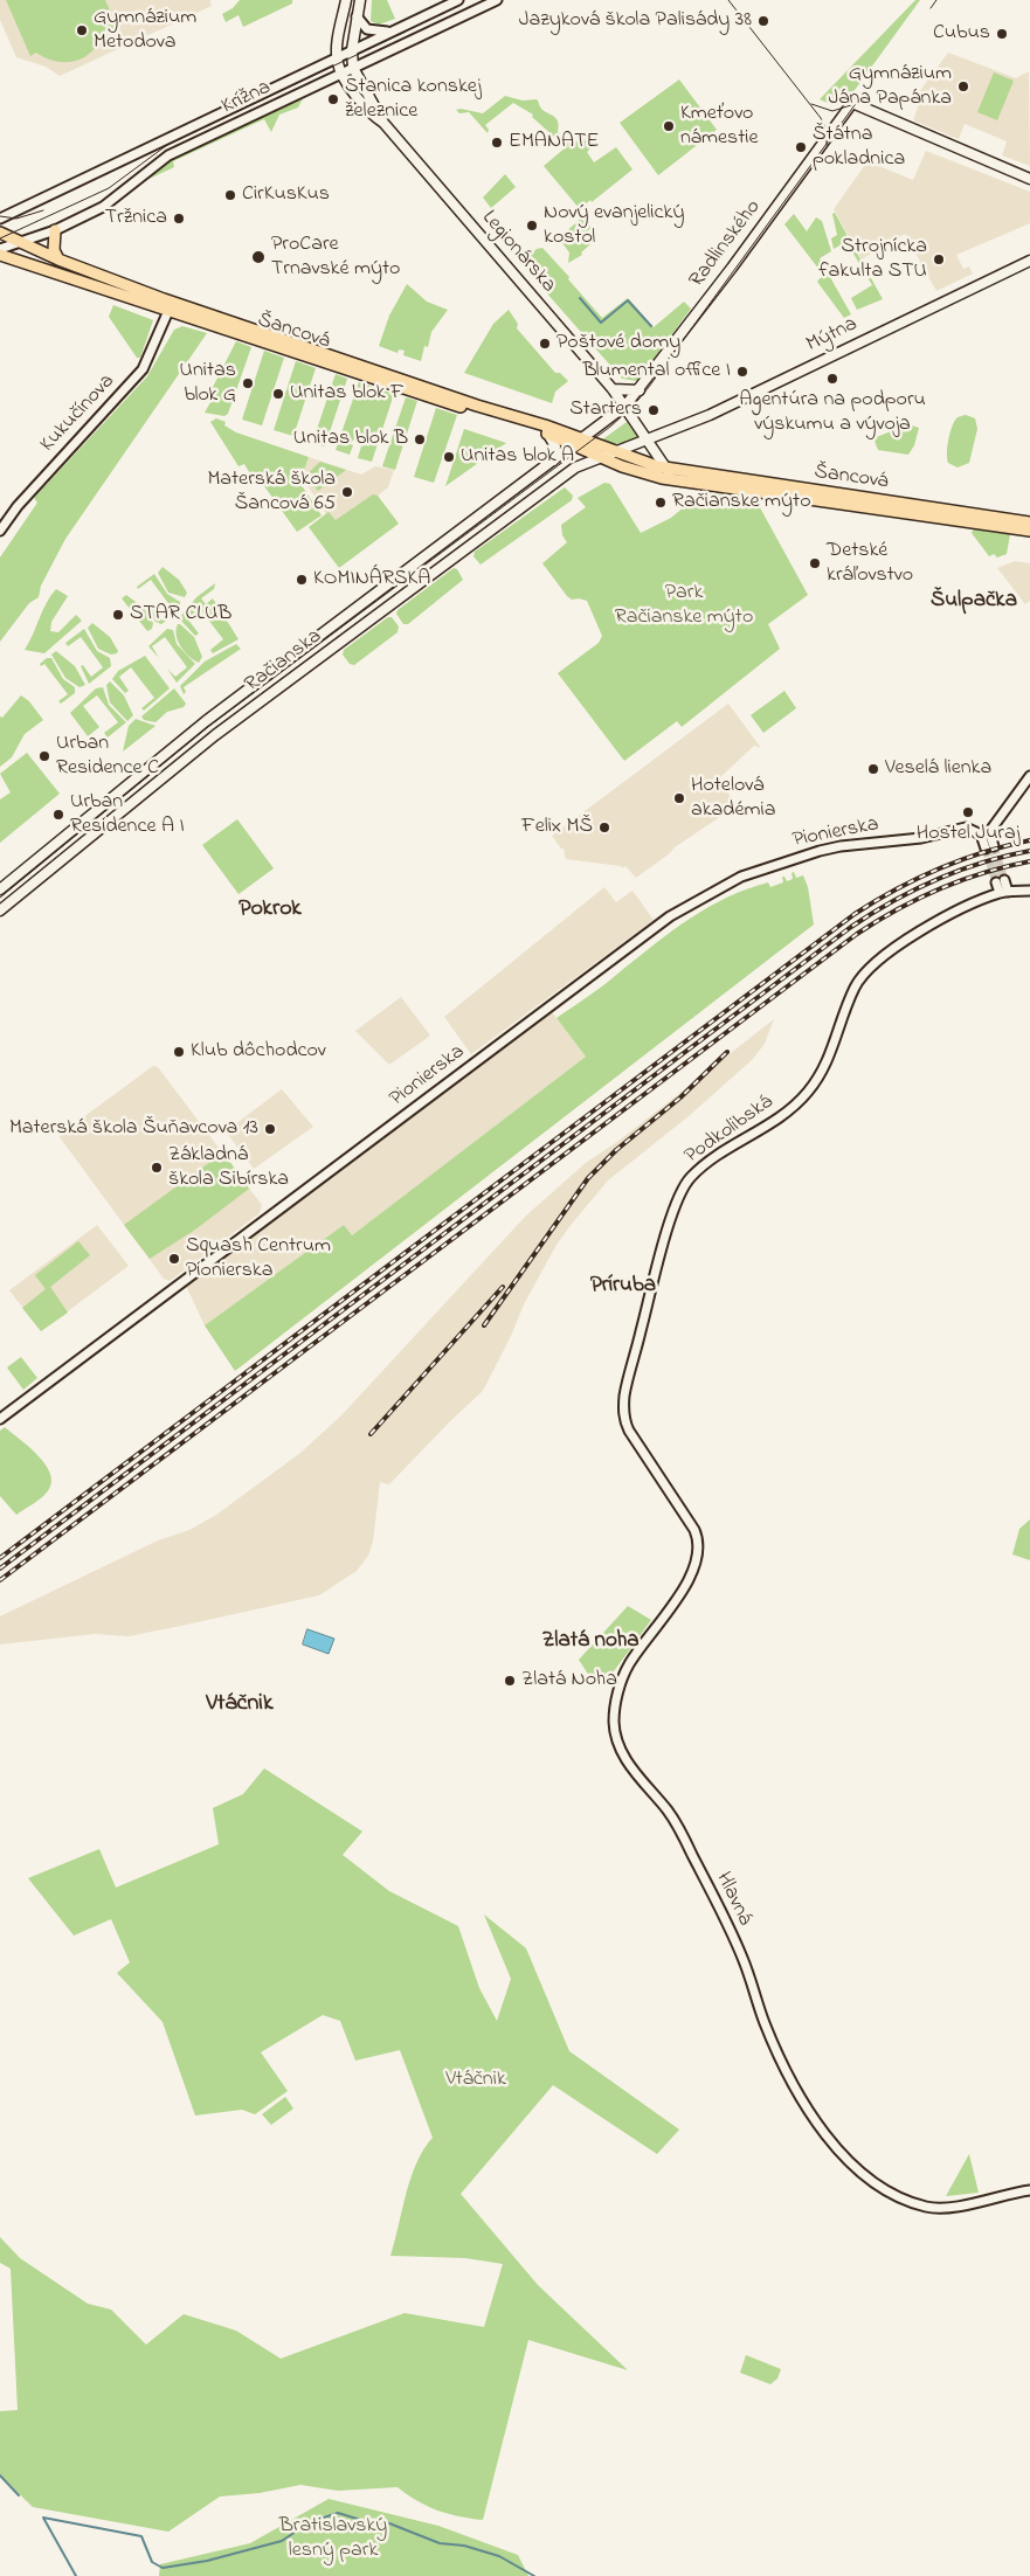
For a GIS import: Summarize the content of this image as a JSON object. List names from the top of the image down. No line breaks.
{"streets":{"main road":["Radlinského","Legionárska","Šancová","Mýtna","Račianska"],"street":["Krížna","Kukučínova","Pionierska","Podkolibská","Hlavná"]},"crossings":[["Krížna","Legionárska"],["Krížna","Šancová"],["Radlinského","Legionárska"],["Šancová","Kukučínova"],["Šancová","Račianska"],["Podkolibská","Hlavná"]],"districts":["Šulpačka","Pokrok","Príruba","Zlatá noha","Vtáčnik"],"parks":["Park Račianske mýto","Vtáčnik","Bratislavský lesný park"],"places":["Jazyková škola Palisády 38","Gymnázium Metodova","Cubus","Gymnázium Jána Papánka","Stanica konskej železnice","Kmeťovo námestie","EMANATE","Štátna pokladnica","CirKusKus","Tržnica","Nový evanjelický kostol","ProCare Trnavské mýto","Strojnícka fakulta STU","Poštové domy","Blumental office I","Agentúra na podporu výskumu a vývoja","Unitas blok G","Unitas blok F","Starters","Unitas blok B","Unitas blok A","Materská škola Šancová 65","Račianske mýto","Detské kráľovstvo","KOMINÁRSKA","STAR CLUB","Urban Residence C","Veselá lienka","Hotelová akadémia","Hostel Juraj","Urban Residence A I","Felix MŠ","Klub dôchodcov","Materská škola Šuňavcova 13","Základná škola Sibírska","Squash Centrum Pionierska","Zlatá Noha"]}
